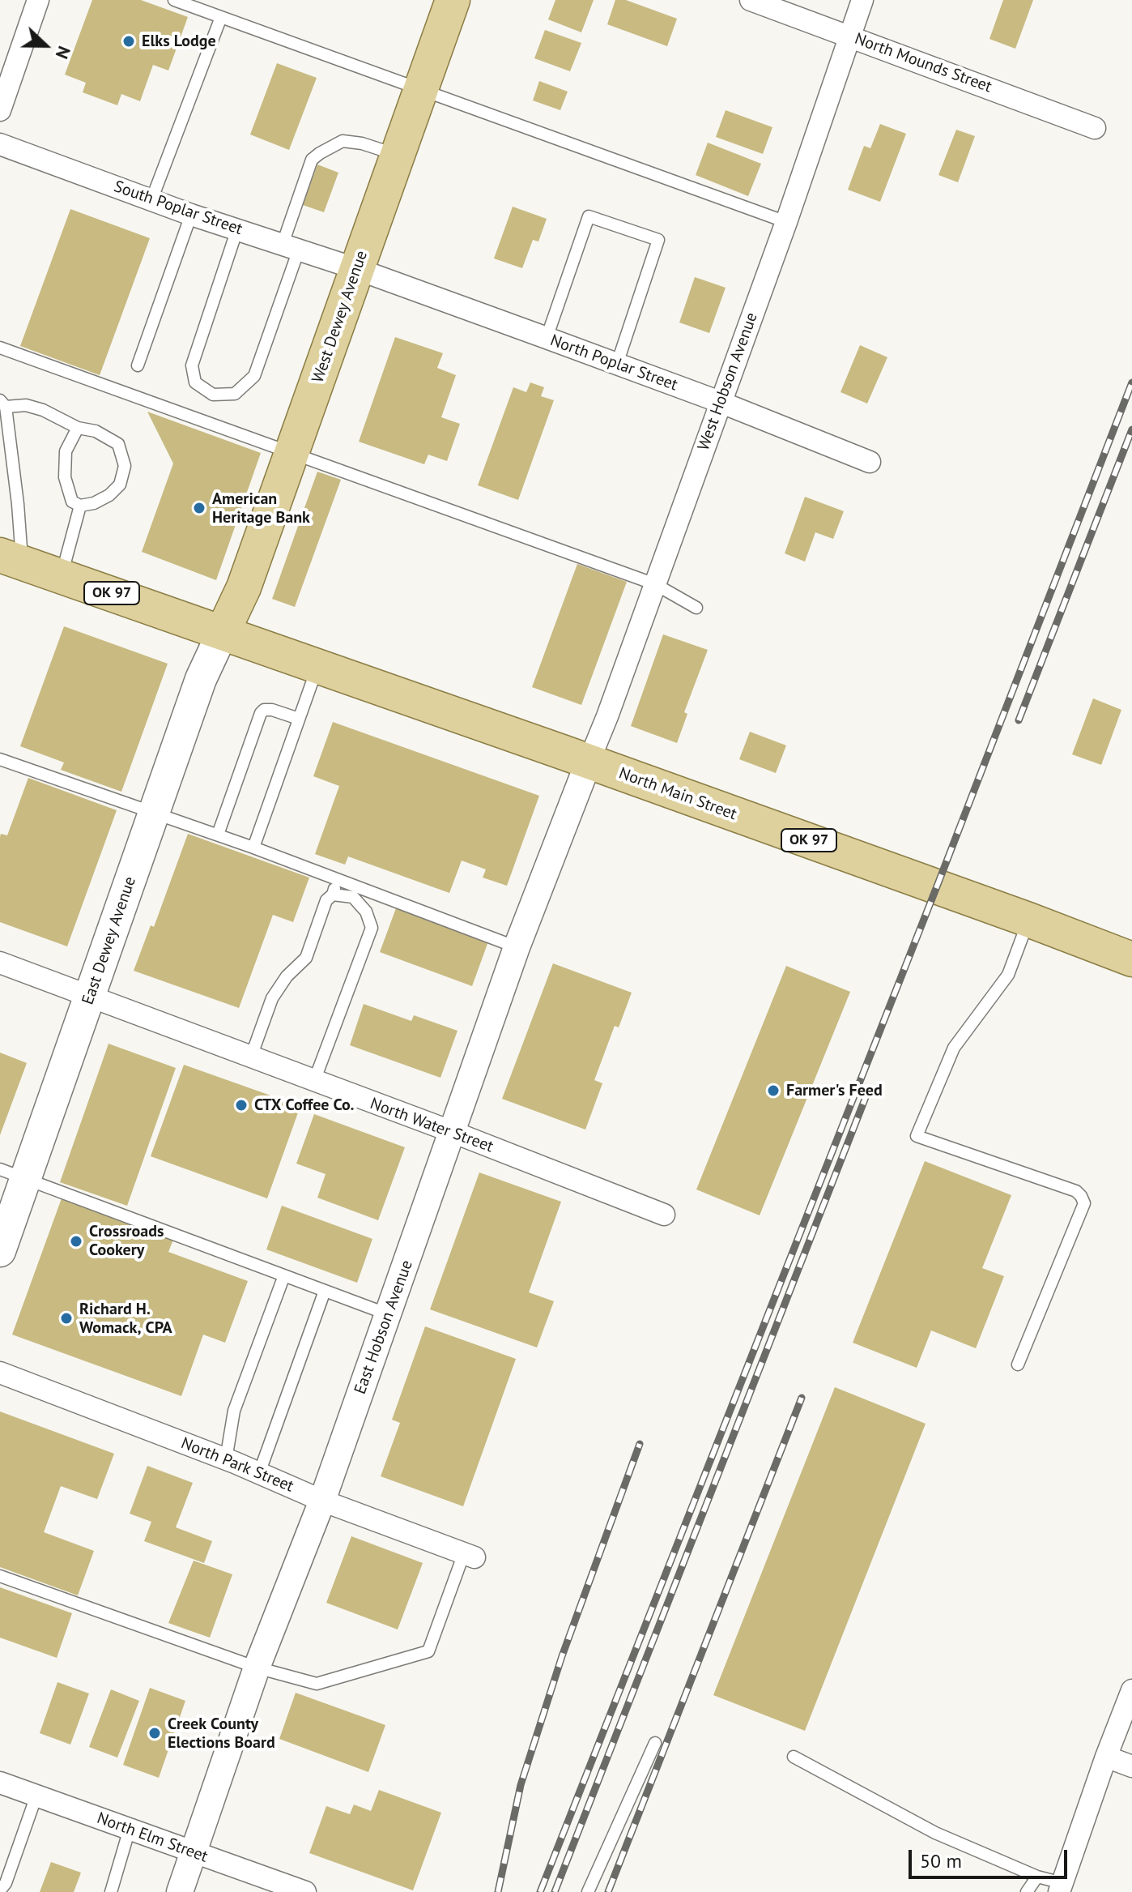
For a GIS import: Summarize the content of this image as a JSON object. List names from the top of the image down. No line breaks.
{"streets":{"main road":["West Dewey Avenue","OK 97","North Main Street","East Dewey Avenue"],"street":["North Mounds Street","South Poplar Street","North Poplar Street","West Hobson Avenue","North Water Street","East Hobson Avenue","North Park Street","North Elm Street"]},"crossings":[["North Mounds Street","West Hobson Avenue"],["South Poplar Street","West Dewey Avenue"],["South Poplar Street","North Poplar Street"],["West Dewey Avenue","North Poplar Street"],["West Dewey Avenue","OK 97"],["West Dewey Avenue","North Main Street"],["West Dewey Avenue","East Dewey Avenue"],["North Poplar Street","West Hobson Avenue"],["West Hobson Avenue","North Main Street"],["West Hobson Avenue","East Hobson Avenue"],["OK 97","North Main Street"],["OK 97","East Dewey Avenue"],["North Main Street","East Dewey Avenue"],["North Main Street","East Hobson Avenue"],["East Dewey Avenue","North Water Street"],["North Water Street","East Hobson Avenue"],["East Hobson Avenue","North Park Street"],["East Hobson Avenue","North Elm Street"]],"places":["Elks Lodge","American Heritage Bank","Farmer's Feed","CTX Coffee Co.","Crossroads Cookery","Richard H. Womack, CPA","Creek County Elections Board"],"scale_bar":"50 m","north":"right"}
